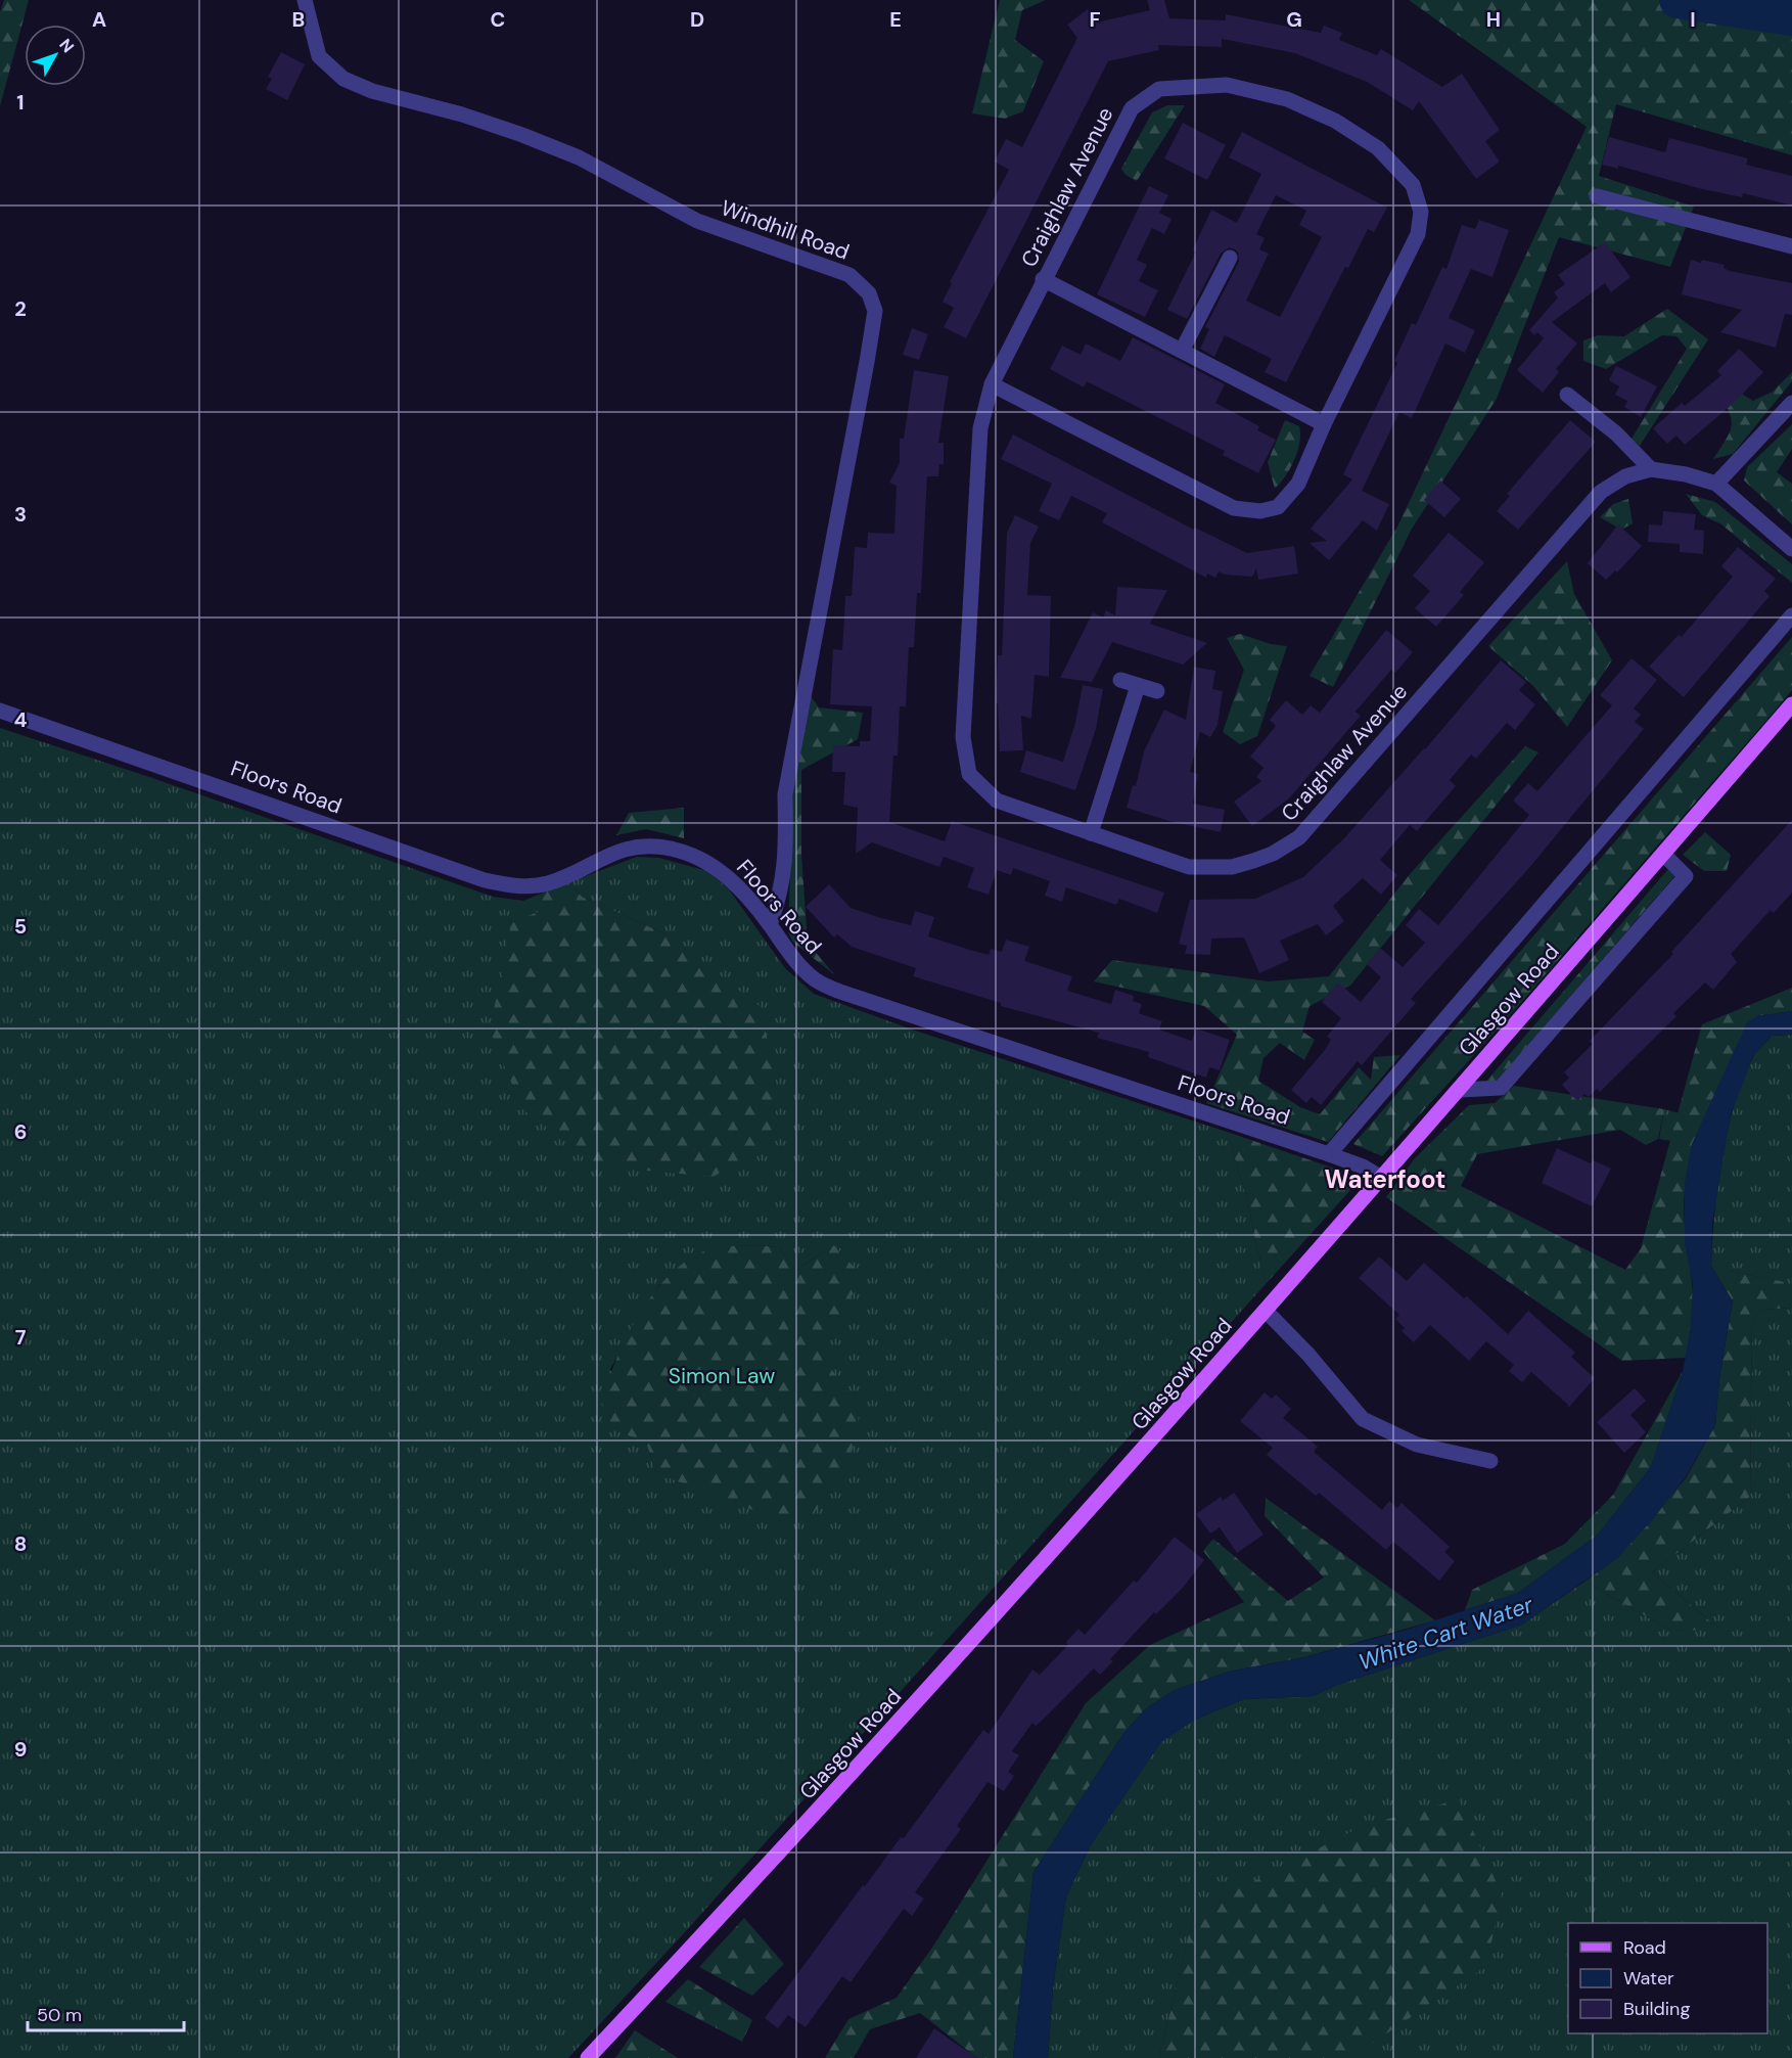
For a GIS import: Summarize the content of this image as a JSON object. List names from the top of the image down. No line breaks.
{"streets":{"main road":["Glasgow Road"],"street":["Craighlaw Avenue","Windhill Road","Floors Road"]},"crossings":[["Windhill Road","Floors Road"],["Floors Road","Glasgow Road"]],"districts":["Waterfoot"],"water":["White Cart Water"],"parks":["Simon Law"],"legend":["Road","Water","Building"],"scale_bar":"50 m","north":"top right","grid":{"columns":["A","B","C","D","E","F","G","H","I"],"rows":["1","2","3","4","5","6","7","8","9"]}}
